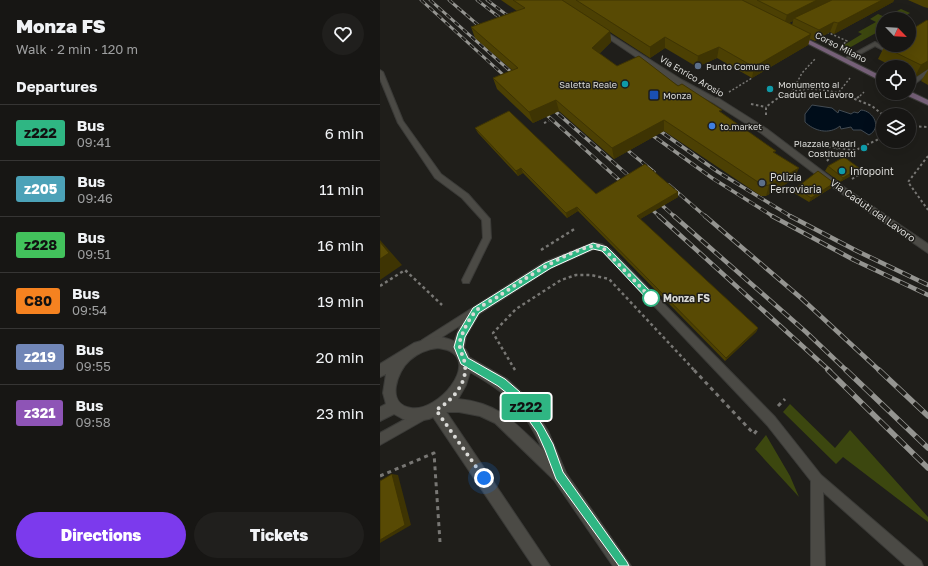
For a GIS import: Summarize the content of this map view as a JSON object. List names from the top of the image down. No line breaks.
{"streets":{"main road":["Corso Milano"],"street":["Via Enrico Arosio","Via Caduti del Lavoro"]},"crossings":[["Via Enrico Arosio","Via Caduti del Lavoro"]],"places":{"other":["Punto Comune","Saletta Reale","Monumento ai Caduti del Lavoro","to.market","Piazzale Madri Costituenti","Infopoint","Polizia Ferroviaria","Monza FS"],"transit":["Monza"]},"lines":["bus line z222"],"north":"bottom right","page":{"heading":[["Monza FS","Walk · 2 min · 120 m"],"Departures"],"on_map":"z222","list":[{"mark":"z222","name":"Bus","note":"09:41","value":"6 min"},{"mark":"z205","name":"Bus","note":"09:46","value":"11 min"},{"mark":"z228","name":"Bus","note":"09:51","value":"16 min"},{"mark":"C80","name":"Bus","note":"09:54","value":"19 min"},{"mark":"z219","name":"Bus","note":"09:55","value":"20 min"},{"mark":"z321","name":"Bus","note":"09:58","value":"23 min"}],"buttons":["Directions","Tickets"]}}
